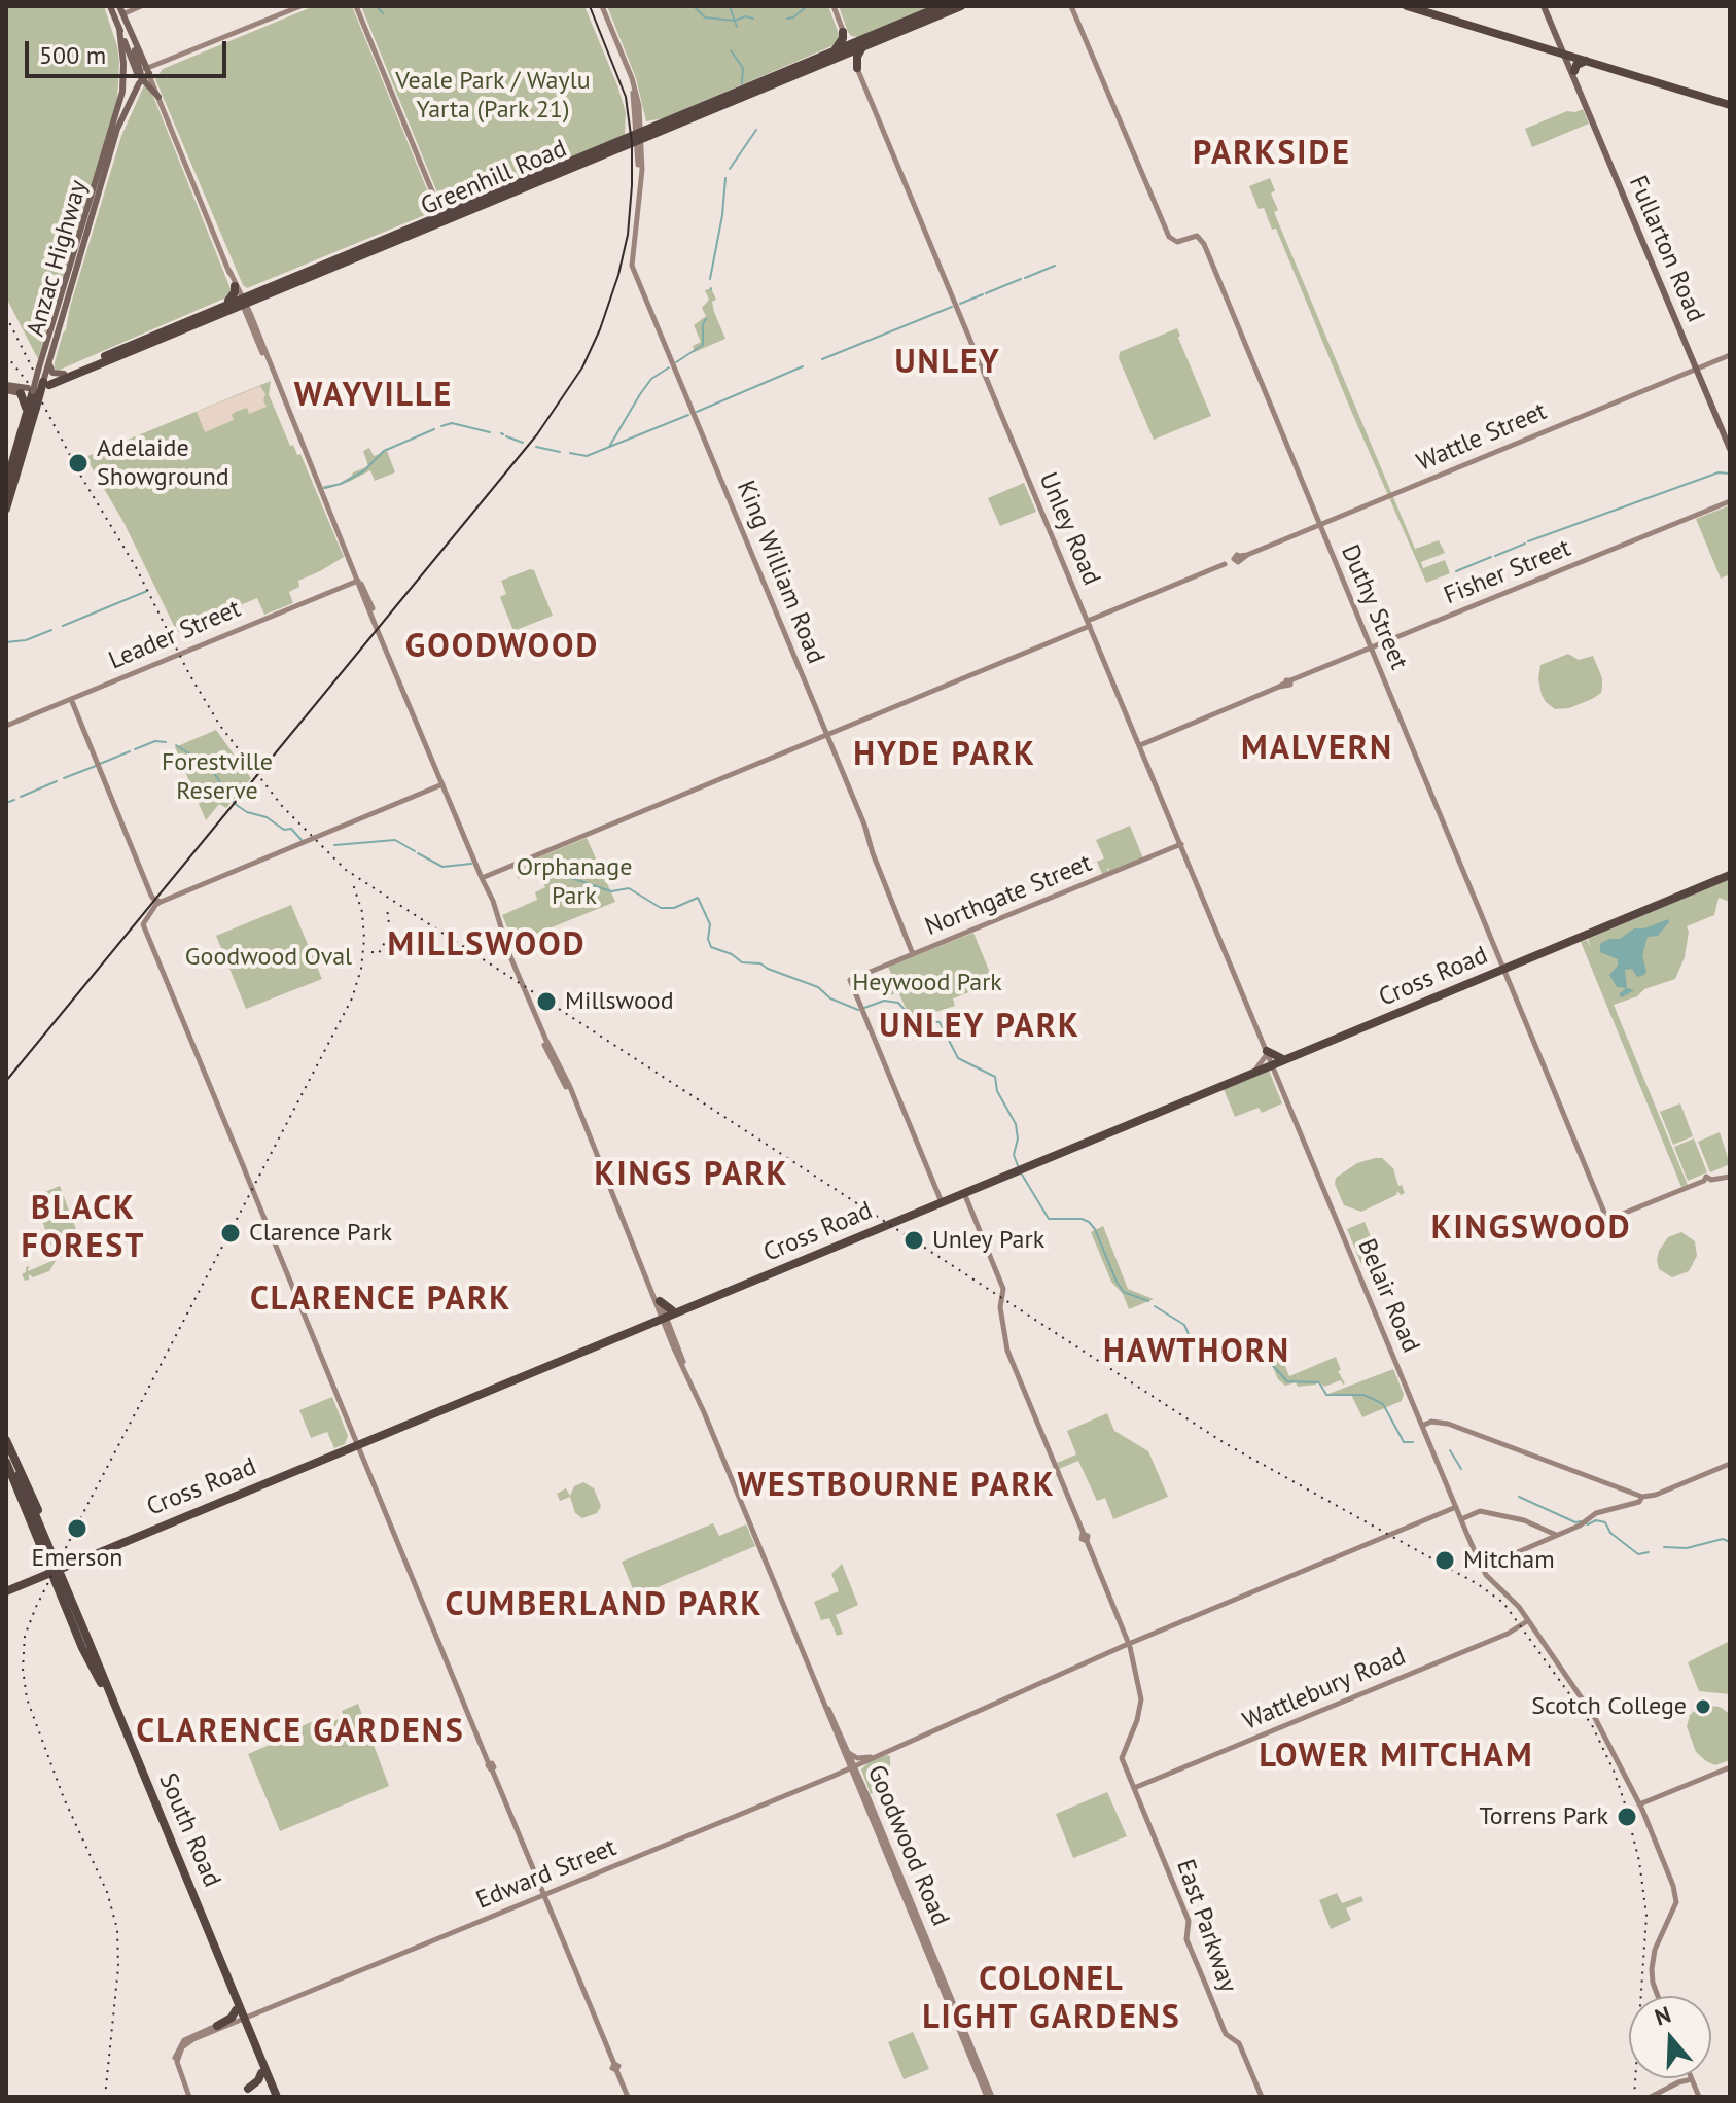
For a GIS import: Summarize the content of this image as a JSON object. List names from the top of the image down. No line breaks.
{"streets":{"highway":["Greenhill Road","Anzac Highway","Cross Road","South Road"],"main road":["Fullarton Road","Goodwood Road"],"street":["Wattle Street","Unley Road","King William Road","Fisher Street","Duthy Street","Leader Street","Northgate Street","Belair Road","Wattlebury Road","Edward Street","East Parkway"]},"crossings":[["Greenhill Road","Anzac Highway"],["Greenhill Road","Unley Road"],["Greenhill Road","King William Road"],["Greenhill Road","Goodwood Road"],["Fullarton Road","Wattle Street"],["Anzac Highway","Goodwood Road"],["Wattle Street","Unley Road"],["Wattle Street","King William Road"],["Wattle Street","Duthy Street"],["Wattle Street","Goodwood Road"],["Unley Road","Fisher Street"],["Unley Road","Northgate Street"],["Unley Road","Cross Road"],["Unley Road","Belair Road"],["King William Road","Northgate Street"],["Fisher Street","Duthy Street"],["Duthy Street","Cross Road"],["Leader Street","Goodwood Road"],["Northgate Street","Cross Road"],["Cross Road","Belair Road"],["Cross Road","Goodwood Road"],["Belair Road","Wattlebury Road"],["Belair Road","Edward Street"],["Wattlebury Road","East Parkway"],["South Road","Edward Street"],["Goodwood Road","Edward Street"],["Edward Street","East Parkway"]],"districts":["PARKSIDE","UNLEY","WAYVILLE","GOODWOOD","MALVERN","HYDE PARK","MILLSWOOD","UNLEY PARK","KINGS PARK","BLACK FOREST","KINGSWOOD","CLARENCE PARK","HAWTHORN","WESTBOURNE PARK","CUMBERLAND PARK","CLARENCE GARDENS","LOWER MITCHAM","COLONEL LIGHT GARDENS"],"parks":["Veale Park / Waylu Yarta (Park 21)","Forestville Reserve","Orphanage Park","Goodwood Oval","Heywood Park"],"places":["Adelaide Showground","Millswood","Clarence Park","Unley Park","Emerson","Mitcham","Scotch College","Torrens Park"],"scale_bar":"500 m","north":"top"}
